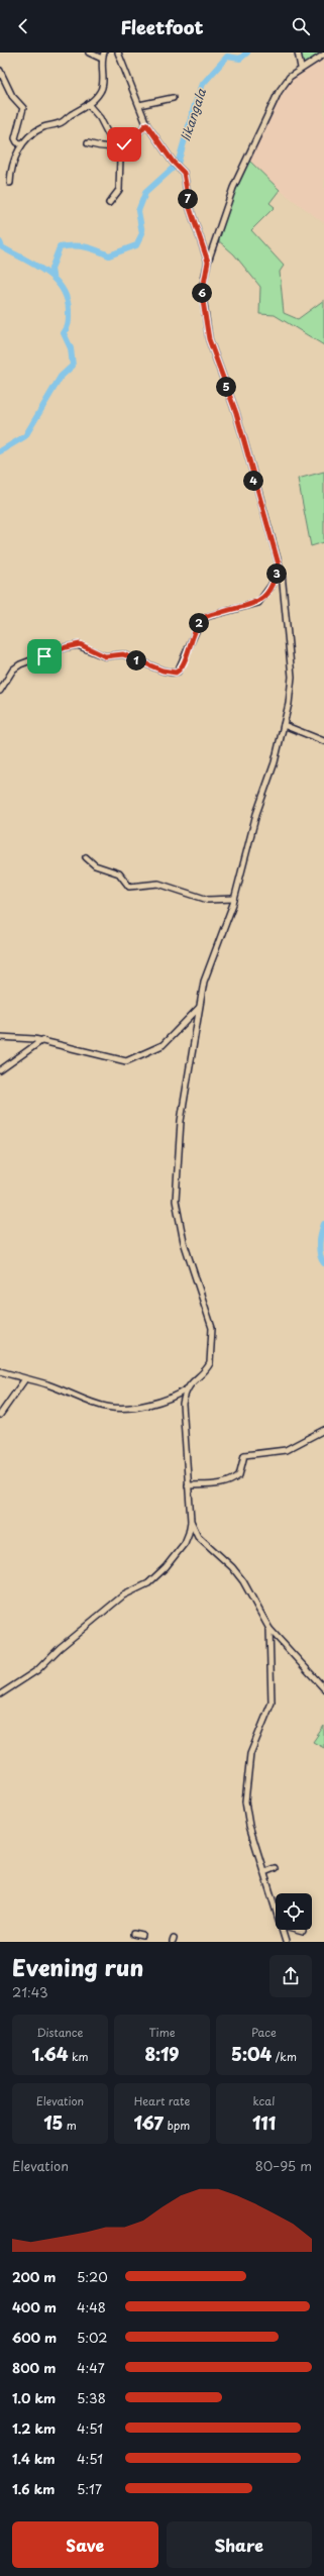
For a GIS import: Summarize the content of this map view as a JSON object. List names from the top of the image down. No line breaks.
{"water":["likangala"],"page":{"header":"Fleetfoot","pins":["7","6","5","4","3","2","1"],"heading":["Evening run","21:43"],"stats":[["Distance","1.64 km"],["Time","8:19"],["Pace","5:04 /km"],["Elevation","15 m"],["Heart rate","167 bpm"],["kcal","111"]],"chart":["Elevation","80–95 m"],"list":[{"name":"200 m","note":"5:20"},{"name":"400 m","note":"4:48"},{"name":"600 m","note":"5:02"},{"name":"800 m","note":"4:47"},{"name":"1.0 km","note":"5:38"},{"name":"1.2 km","note":"4:51"},{"name":"1.4 km","note":"4:51"},{"name":"1.6 km","note":"5:17"}],"buttons":["Save","Share"]}}
